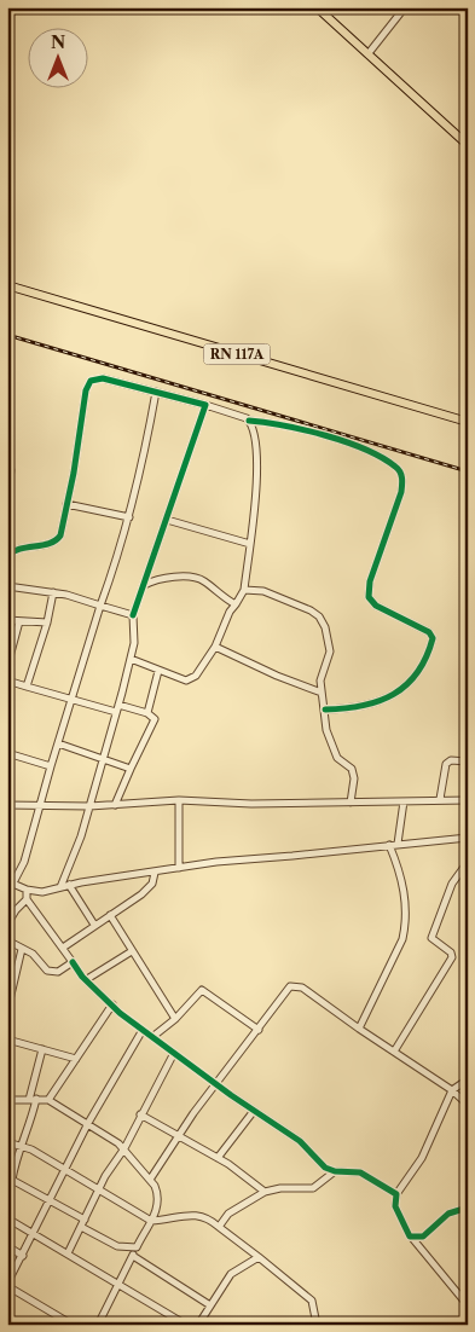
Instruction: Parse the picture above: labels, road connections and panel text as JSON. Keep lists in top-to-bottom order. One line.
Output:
{"streets":{"main road":["RN 117A"]},"north":"top"}
